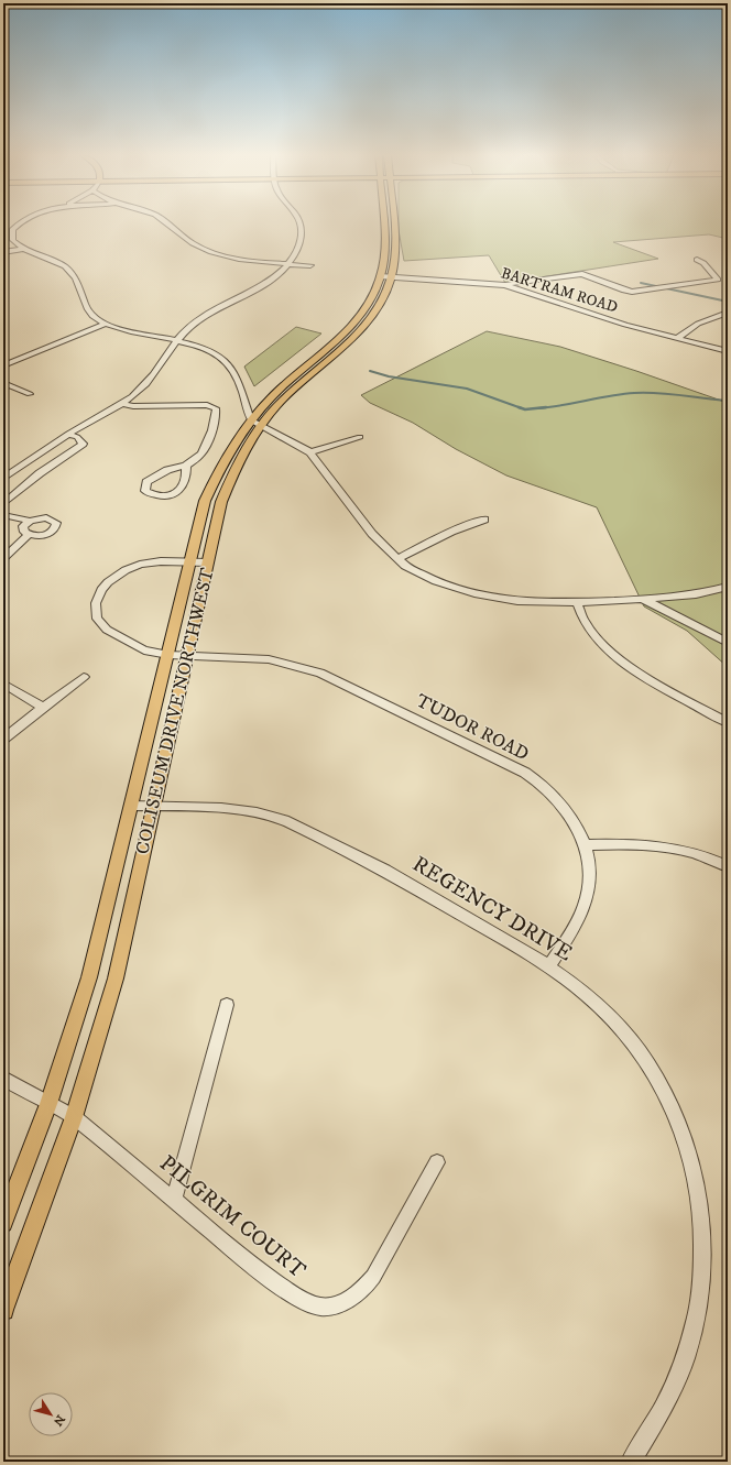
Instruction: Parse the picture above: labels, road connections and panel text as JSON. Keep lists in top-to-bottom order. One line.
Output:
{"streets":{"main road":["COLISEUM DRIVE NORTHWEST"],"street":["BARTRAM ROAD","TUDOR ROAD","REGENCY DRIVE","PILGRIM COURT"]},"crossings":[["BARTRAM ROAD","COLISEUM DRIVE NORTHWEST"],["COLISEUM DRIVE NORTHWEST","TUDOR ROAD"],["COLISEUM DRIVE NORTHWEST","REGENCY DRIVE"],["COLISEUM DRIVE NORTHWEST","PILGRIM COURT"],["TUDOR ROAD","REGENCY DRIVE"]],"north":"bottom right"}
